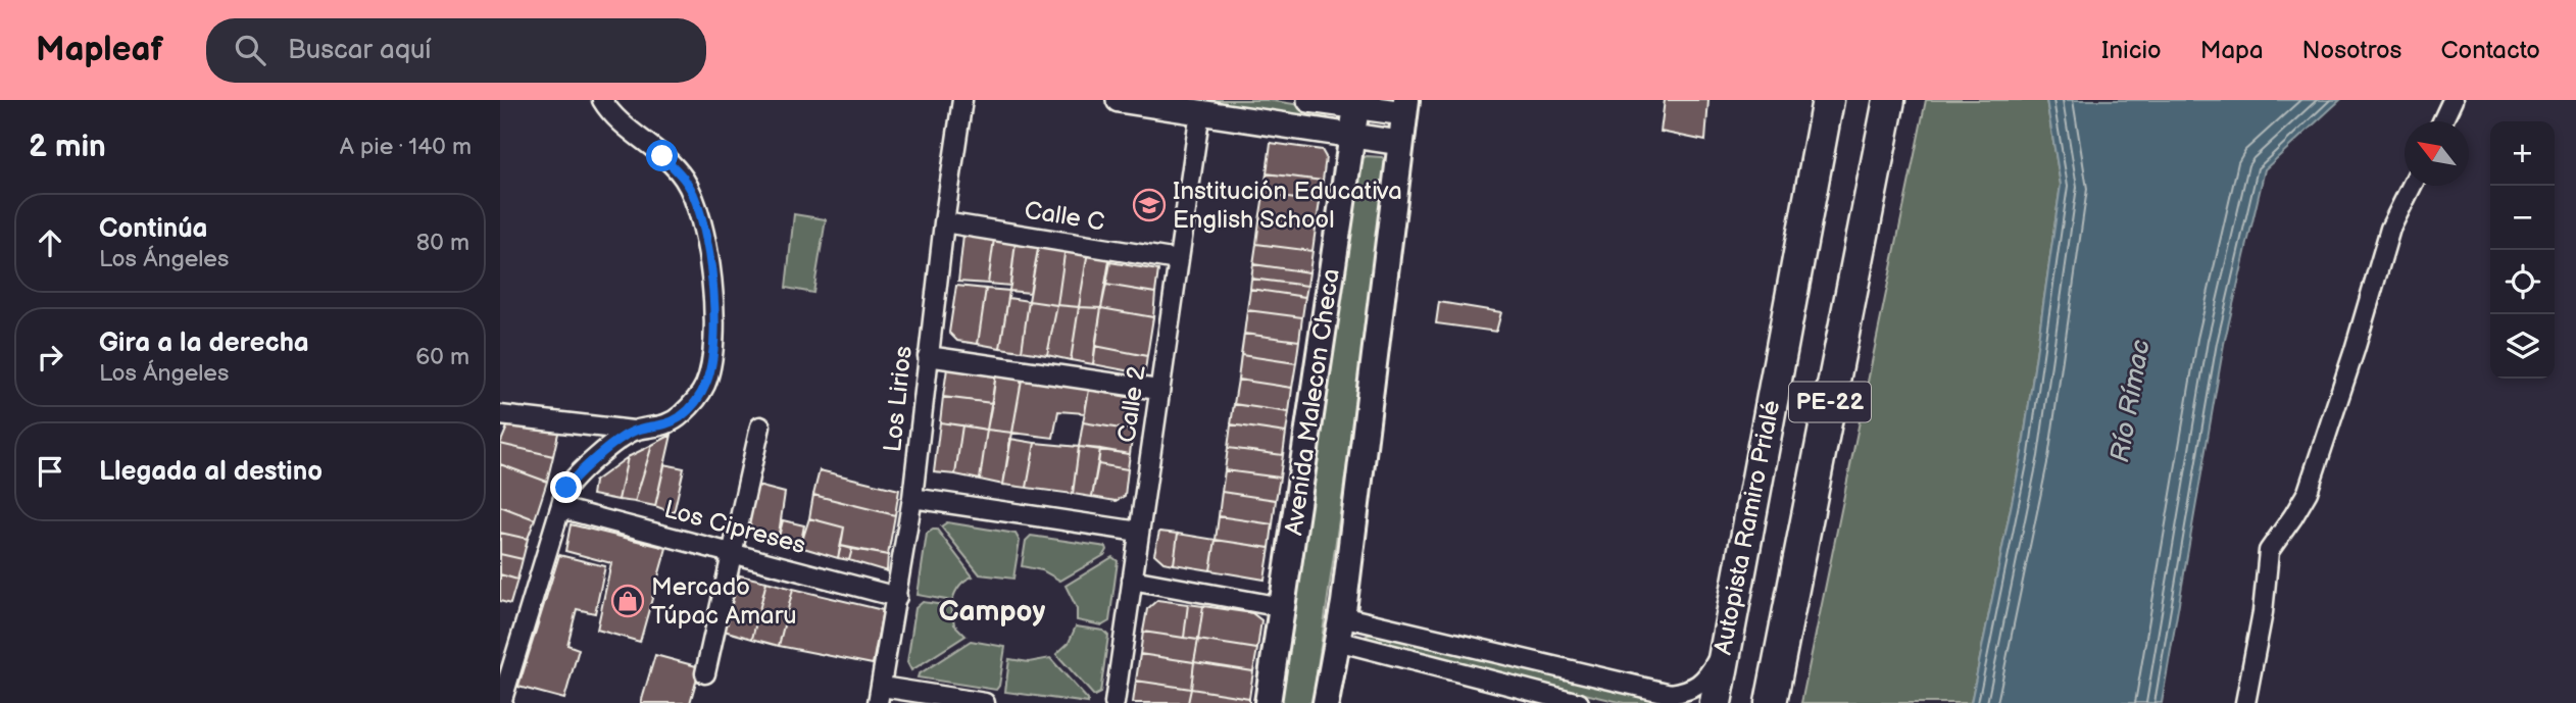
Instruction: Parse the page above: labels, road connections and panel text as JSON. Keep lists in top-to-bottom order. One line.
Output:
{"streets":{"highway":["PE-22","Autopista Ramiro Prialé"],"main road":["Avenida Malecon Checa"],"street":["Calle C","Los Lirios","Calle 2","Los Cipreses"]},"crossings":[["Calle C","Los Lirios"],["Calle C","Calle 2"],["Los Lirios","Los Cipreses"]],"districts":["Campoy"],"water":["Río Rímac"],"places":{"school or university":["Institución Educativa English School"],"shop":["Mercado Túpac Amaru"]},"north":"top left","page":{"header":"Mapleaf","search":"Buscar aquí","nav":["Inicio","Mapa","Nosotros","Contacto"],"heading":["2 min","A pie · 140 m"],"map_buttons":["+","−"],"list":[["Continúa","Los Ángeles","80 m"],["Gira a la derecha","Los Ángeles","60 m"],"Llegada al destino"]}}
